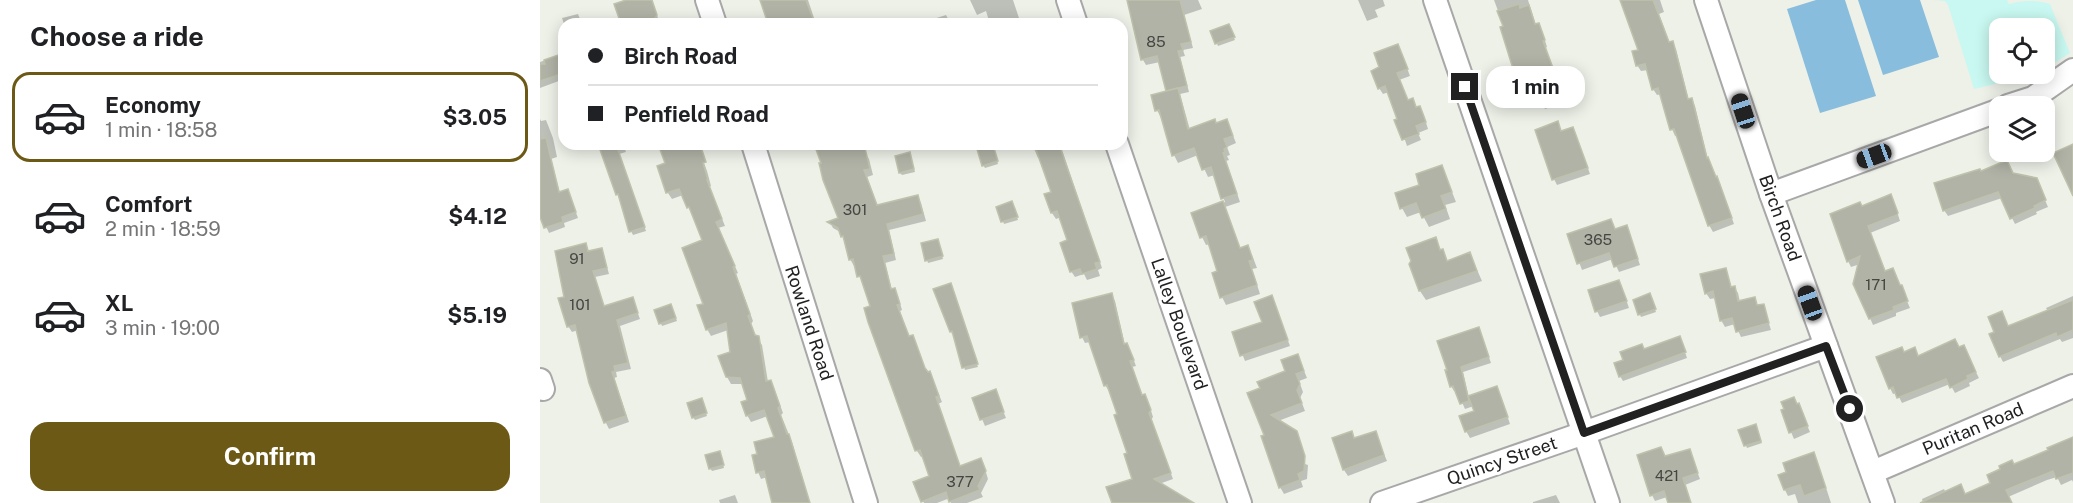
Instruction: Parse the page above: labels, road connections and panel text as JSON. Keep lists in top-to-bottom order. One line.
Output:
{"streets":{"street":["Birch Road","Rowland Road","Lalley Boulevard","Puritan Road","Quincy Street"]},"crossings":[["Birch Road","Puritan Road"],["Birch Road","Quincy Street"]],"house_numbers":["85","301","365","91","171","101","421","377"],"page":{"heading":"Choose a ride","banner":["Birch Road","Penfield Road"],"bubble":"1 min","list":[{"name":"Economy","note":"1 min · 18:58","value":"$3.05"},{"name":"Comfort","note":"2 min · 18:59","value":"$4.12"},{"name":"XL","note":"3 min · 19:00","value":"$5.19"}],"buttons":"Confirm"}}
